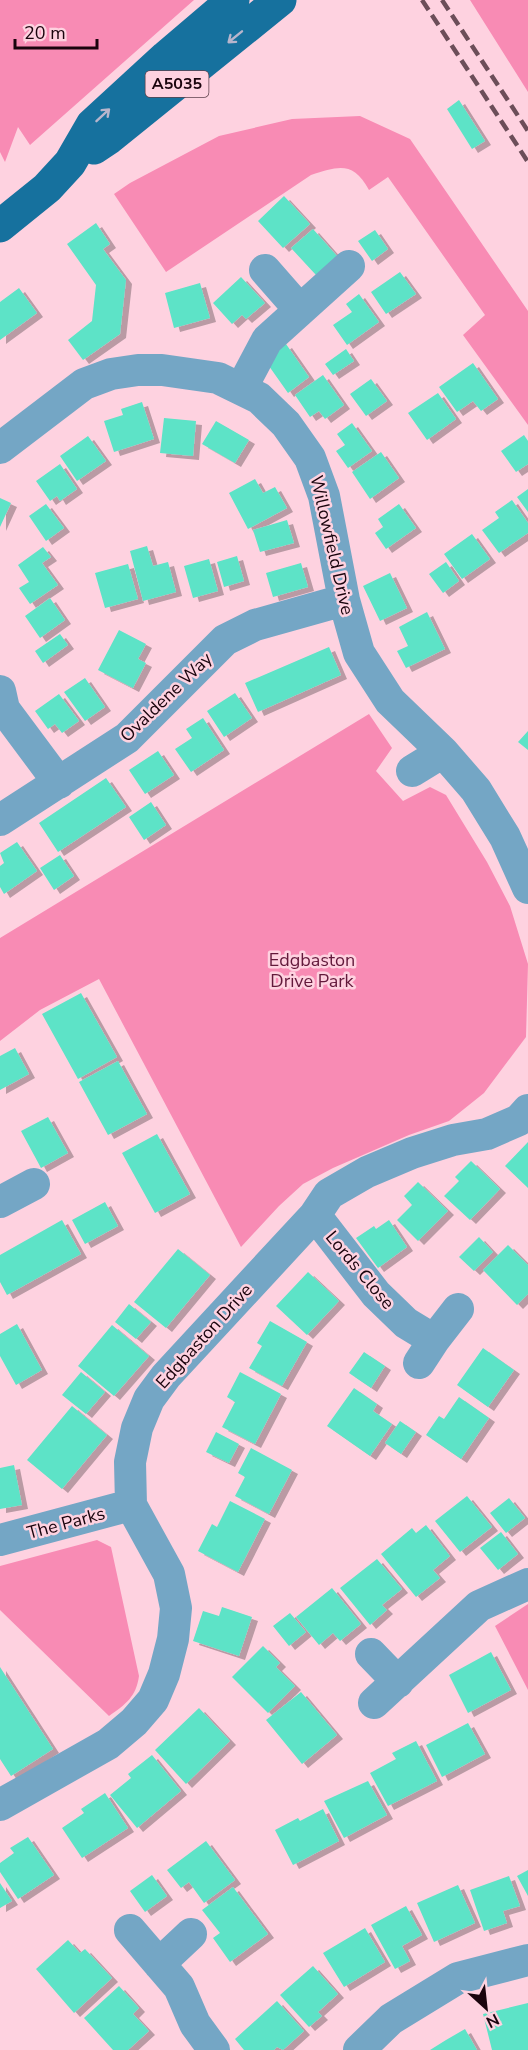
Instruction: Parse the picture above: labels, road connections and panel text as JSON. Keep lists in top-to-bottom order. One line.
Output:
{"streets":{"main road":["A5035"],"street":["Willowfield Drive","Ovaldene Way","Lords Close","Edgbaston Drive","The Parks"]},"crossings":[["Willowfield Drive","Ovaldene Way"],["Lords Close","Edgbaston Drive"],["Edgbaston Drive","The Parks"]],"parks":["Edgbaston Drive Park"],"scale_bar":"20 m","north":"bottom right"}
